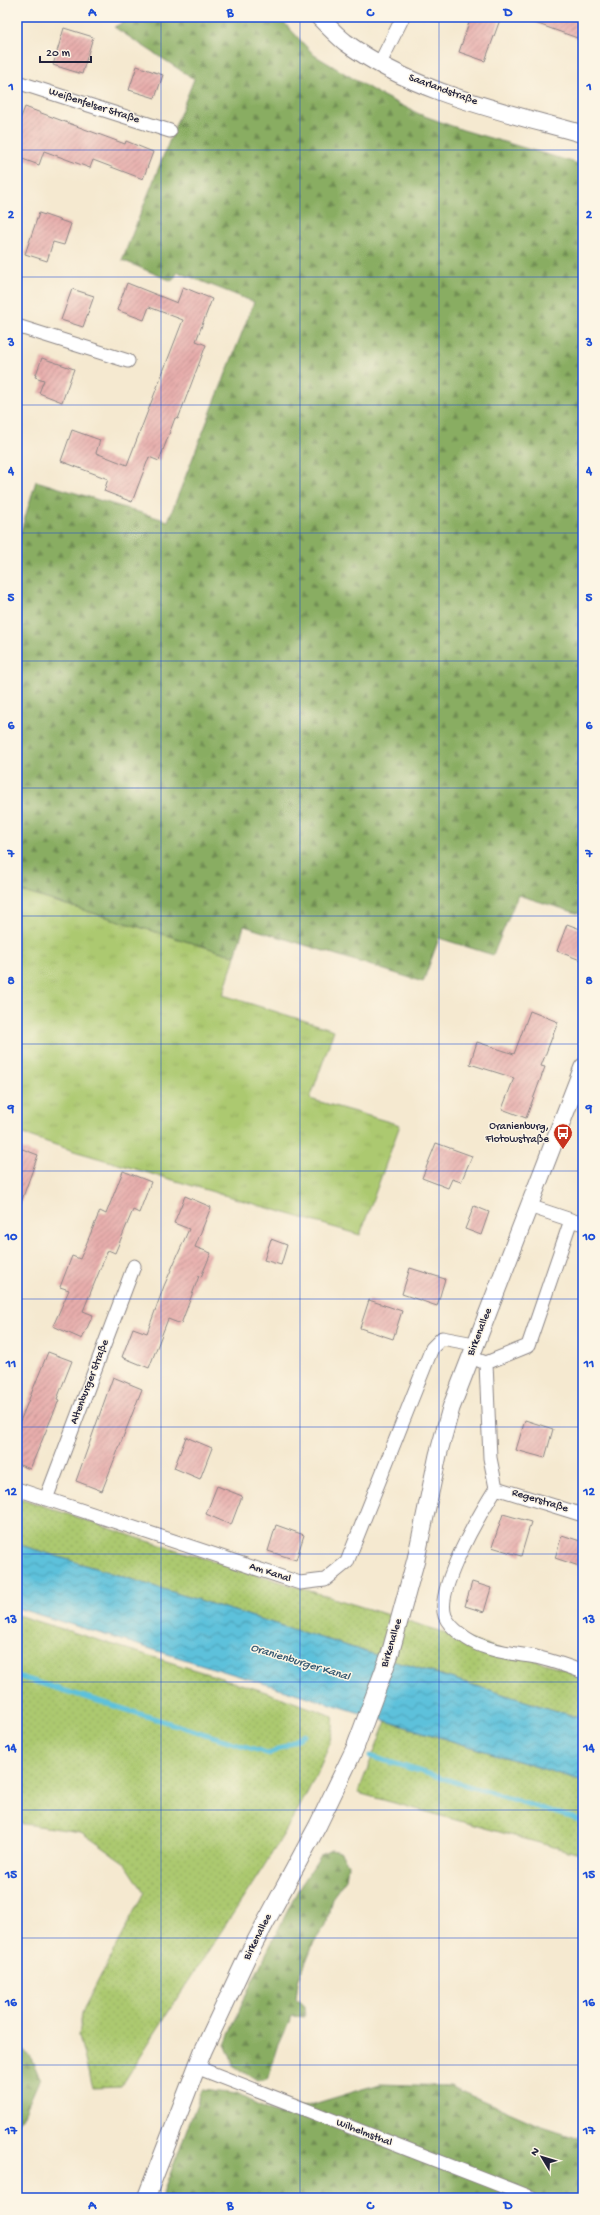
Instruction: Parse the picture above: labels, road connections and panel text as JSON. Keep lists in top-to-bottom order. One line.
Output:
{"streets":{"street":["Saarlandstraße","Weißenfelser Straße","Birkenallee","Altenburger Straße","Regerstraße","Am Kanal","Wilhelmsthal"]},"crossings":[["Birkenallee","Am Kanal"],["Birkenallee","Wilhelmsthal"],["Altenburger Straße","Am Kanal"]],"water":["Oranienburger Kanal"],"places":{"bus stop":["Oranienburg, Flotowstraße"]},"scale_bar":"20 m","north":"top left","grid":{"columns":["A","B","C","D"],"rows":["1","2","3","4","5","6","7","8","9","10","11","12","13","14","15","16","17"]}}
